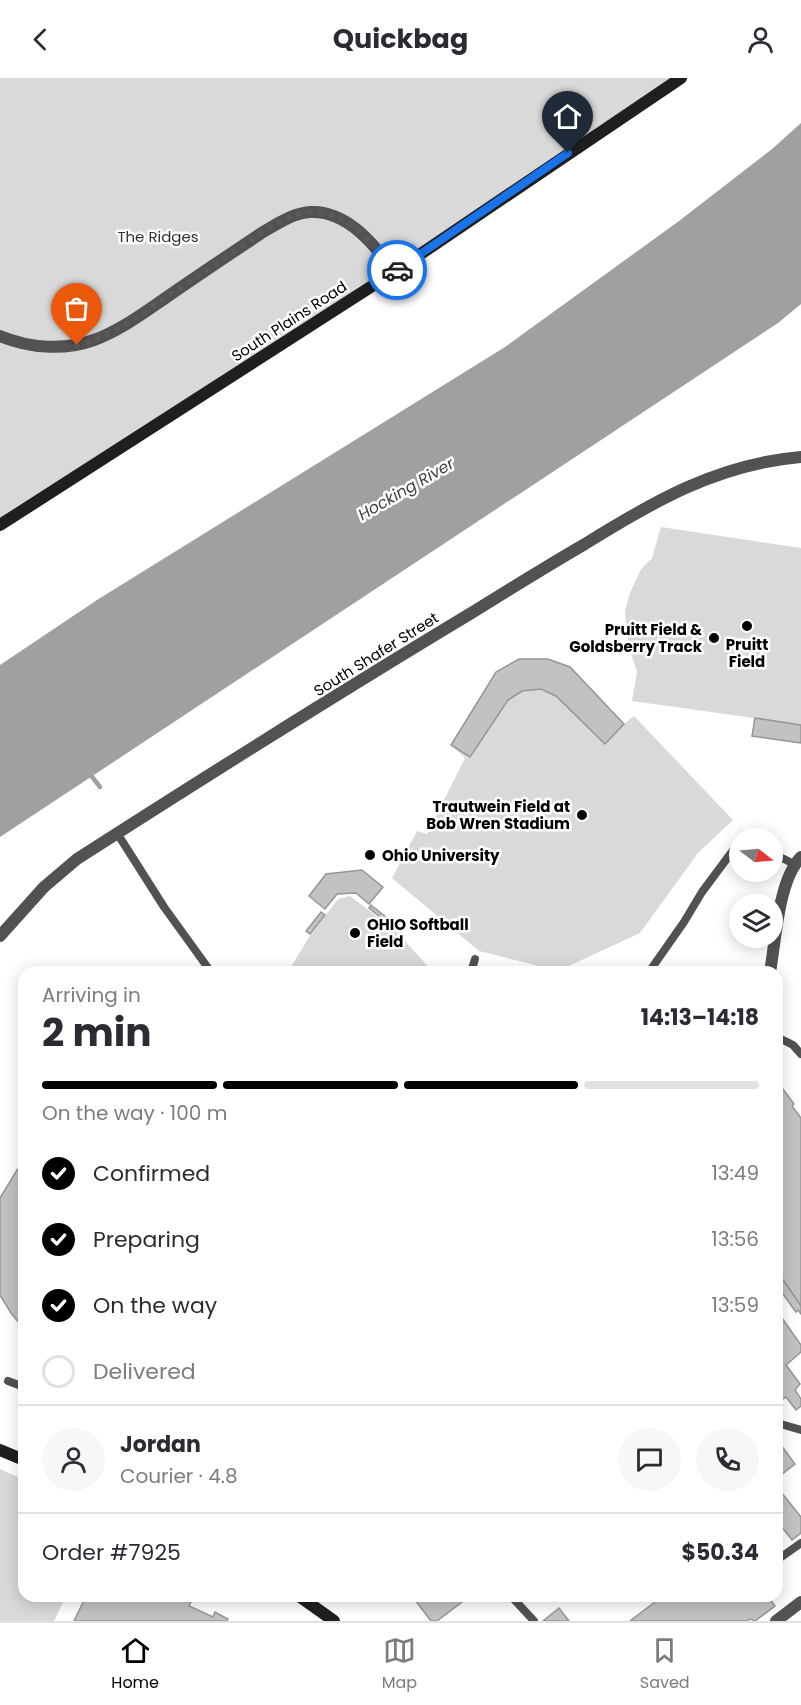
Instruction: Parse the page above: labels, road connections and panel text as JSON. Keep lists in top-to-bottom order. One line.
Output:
{"streets":{"main road":["South Plains Road"],"street":["South Shafer Street"]},"water":["Hocking River"],"parks":["The Ridges"],"places":["Pruitt Field","Pruitt Field & Goldsberry Track","Trautwein Field at Bob Wren Stadium","Ohio University","OHIO Softball Field"],"north":"right","page":{"header":"Quickbag","heading":["2 min","Arriving in","14:13–14:18"],"panel":["Jordan","Courier · 4.8","Order #7925","$50.34"],"bar":"On the way · 100 m","list":[["Confirmed","13:49"],["Preparing","13:56"],["On the way","13:59"],"Delivered"],"tabs":["Home","Map","Saved"]}}
